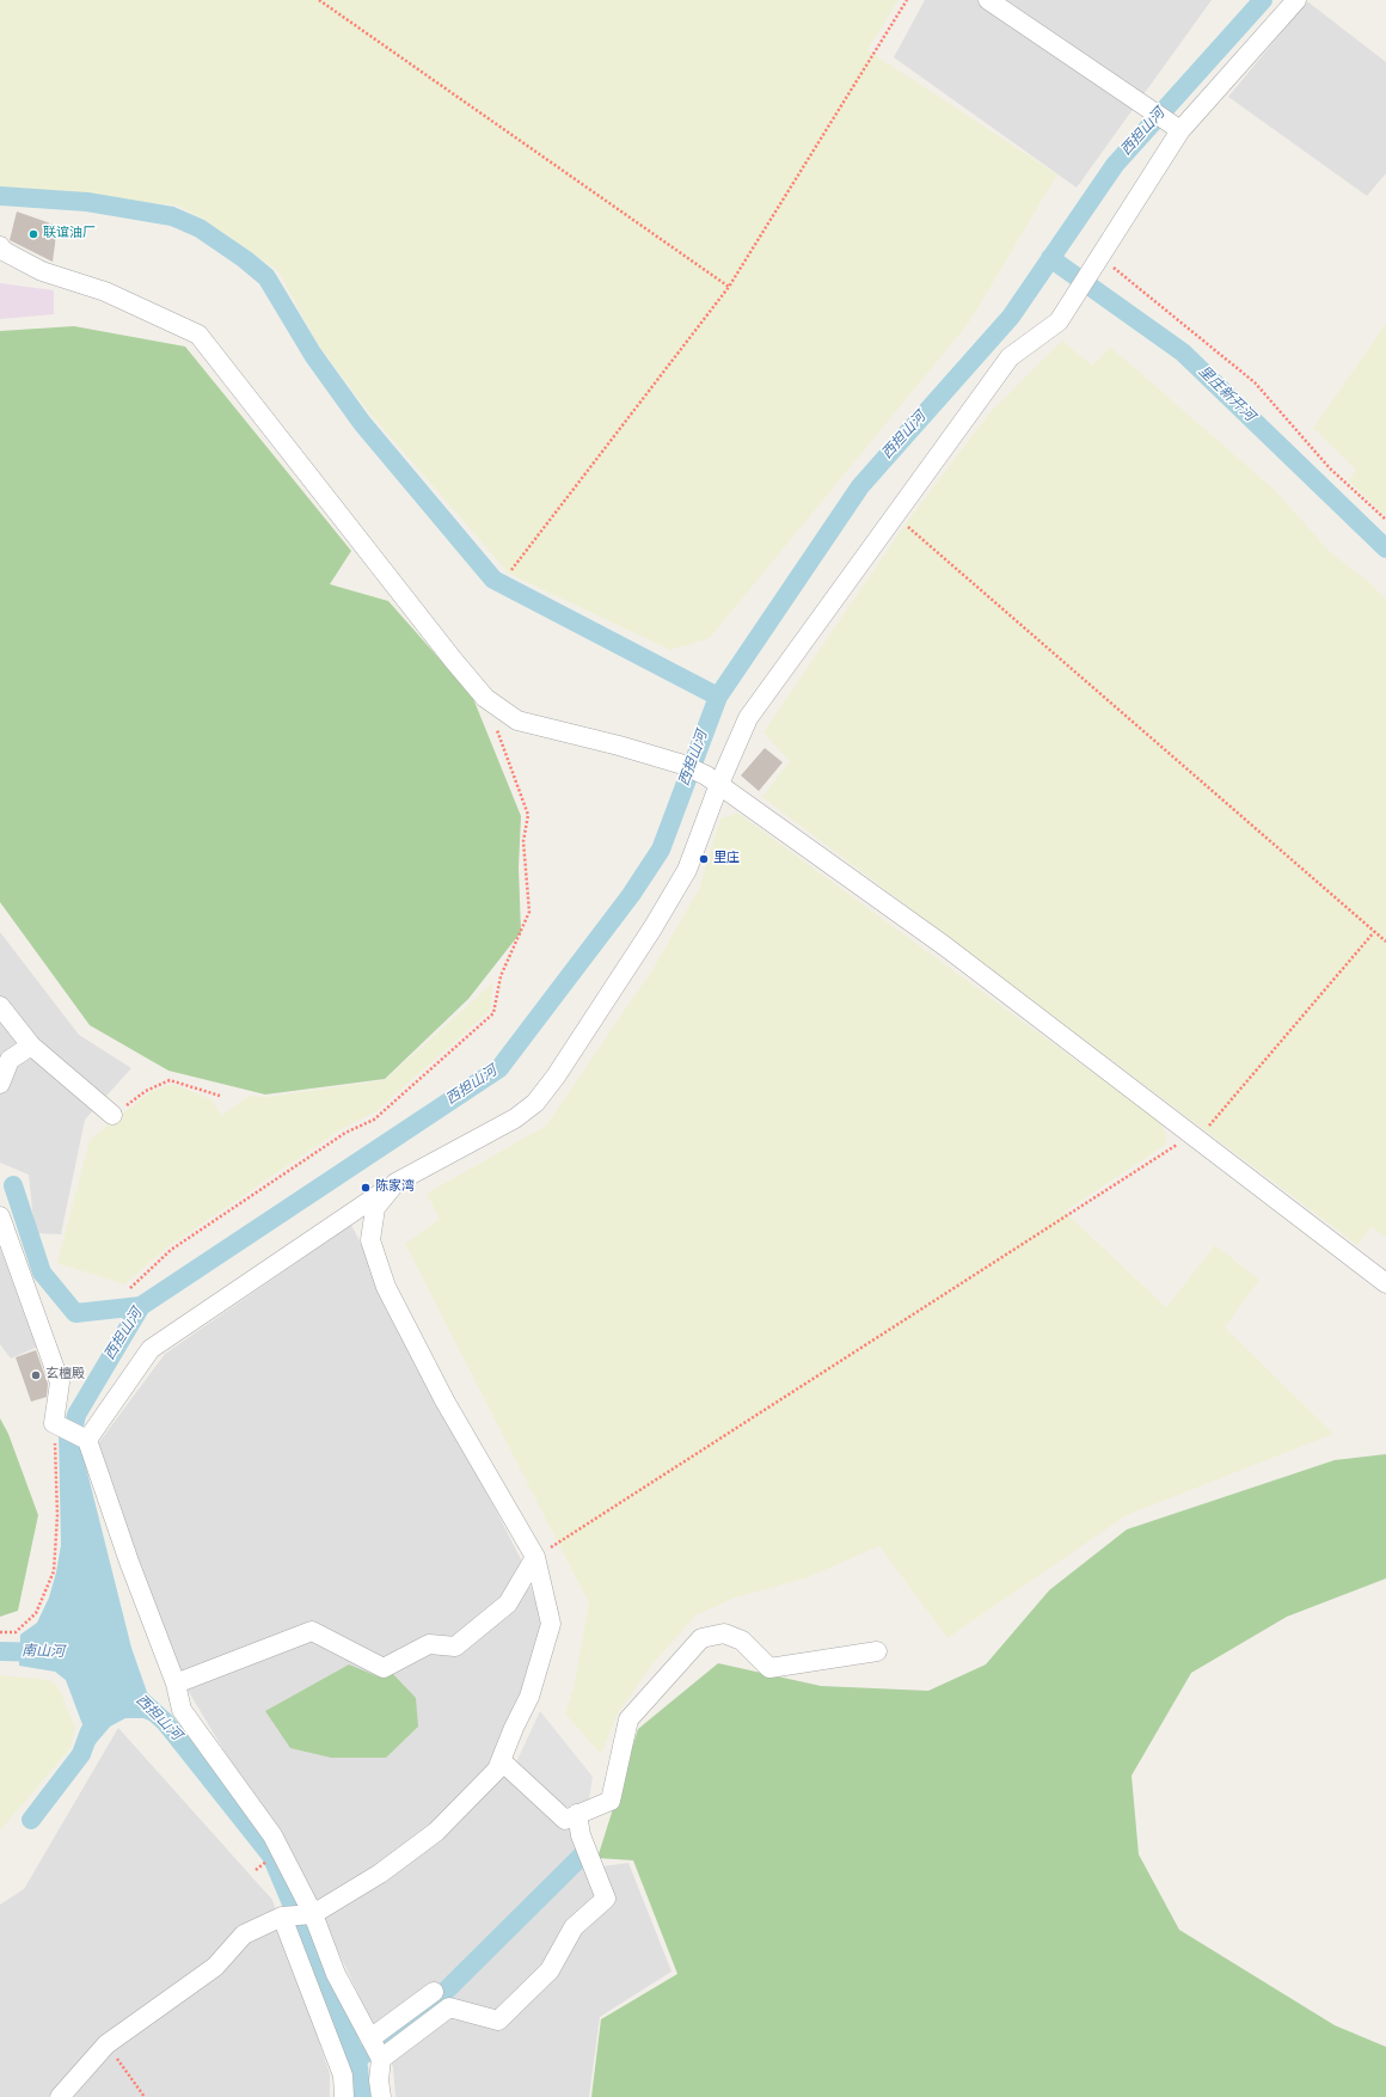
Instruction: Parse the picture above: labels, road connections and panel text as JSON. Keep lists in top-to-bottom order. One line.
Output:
{"water":["西担山河","里庄新开河","南山河"],"places":["联谊油厂","里庄","陈家湾","玄檀殿"]}
